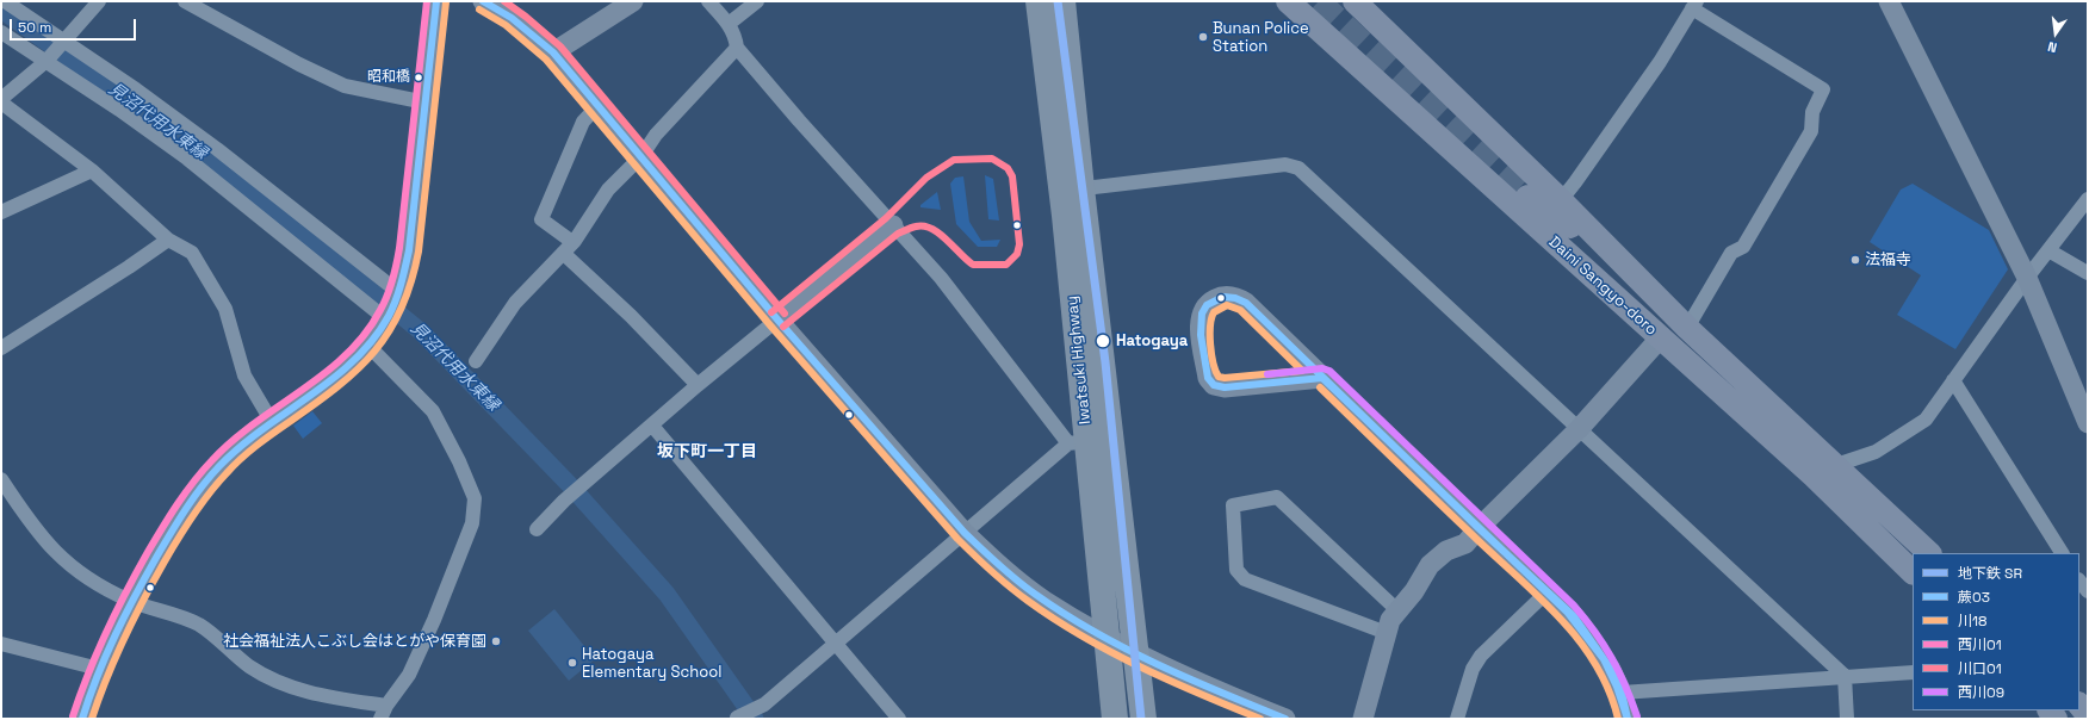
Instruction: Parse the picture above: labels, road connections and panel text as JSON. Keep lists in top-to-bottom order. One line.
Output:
{"streets":{"highway":["Iwatsuki Highway"],"main road":["Daini Sangyo-doro"]},"districts":["坂下町一丁目"],"water":["見沼代用水東縁"],"places":["Bunan Police Station","昭和橋","法福寺","Hatogaya","社会福祉法人こぶし会はとがや保育園","Hatogaya Elementary School"],"lines":["metro line SR","transit line 蕨03","transit line 西川01","transit line 川口01","transit line 川18","transit line 西川09"],"legend":["地下鉄 SR","蕨03","川18","西川01","川口01","西川09"],"scale_bar":"50 m","north":"bottom"}
